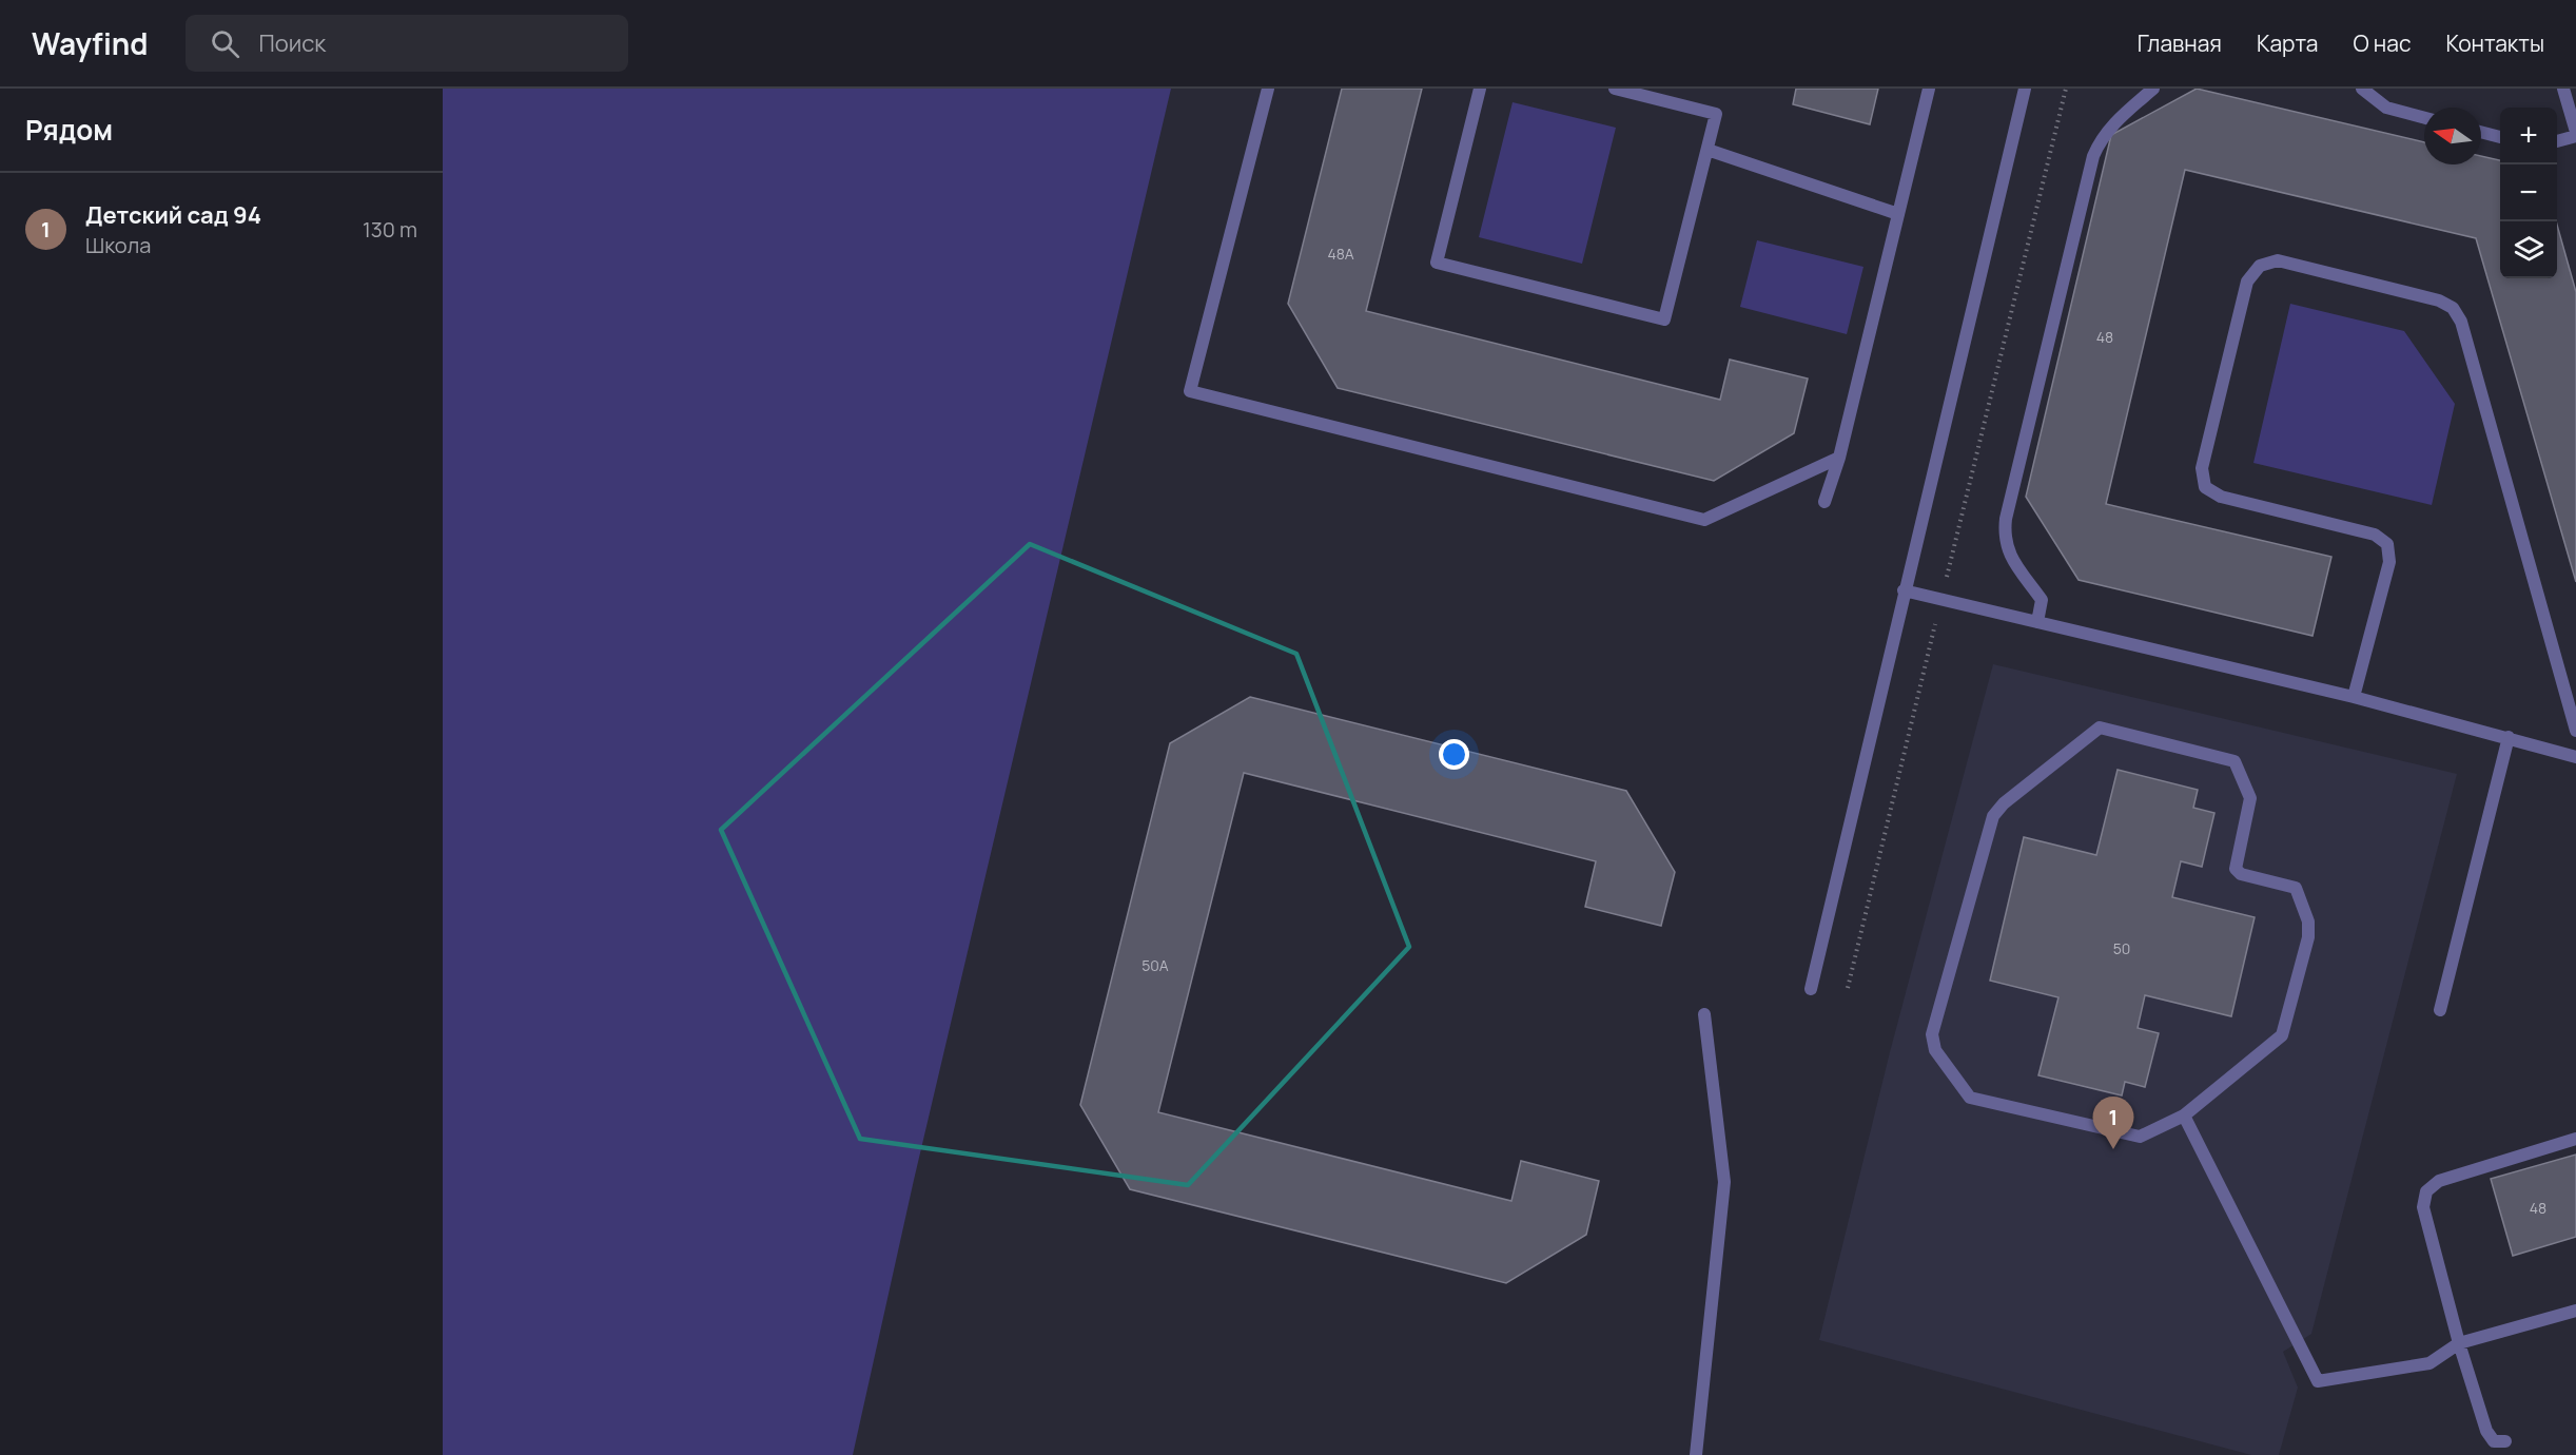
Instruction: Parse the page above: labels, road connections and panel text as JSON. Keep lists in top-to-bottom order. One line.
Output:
{"house_numbers":["48А","48","50","50А","48"],"north":"left","page":{"header":"Wayfind","search":"Поиск","nav":["Главная","Карта","О нас","Контакты"],"heading":"Рядом","map_buttons":["+","−"],"list":[{"mark":"1","name":"Детский сад 94","note":"Школа","value":"130 m"}],"pins":"1"}}
